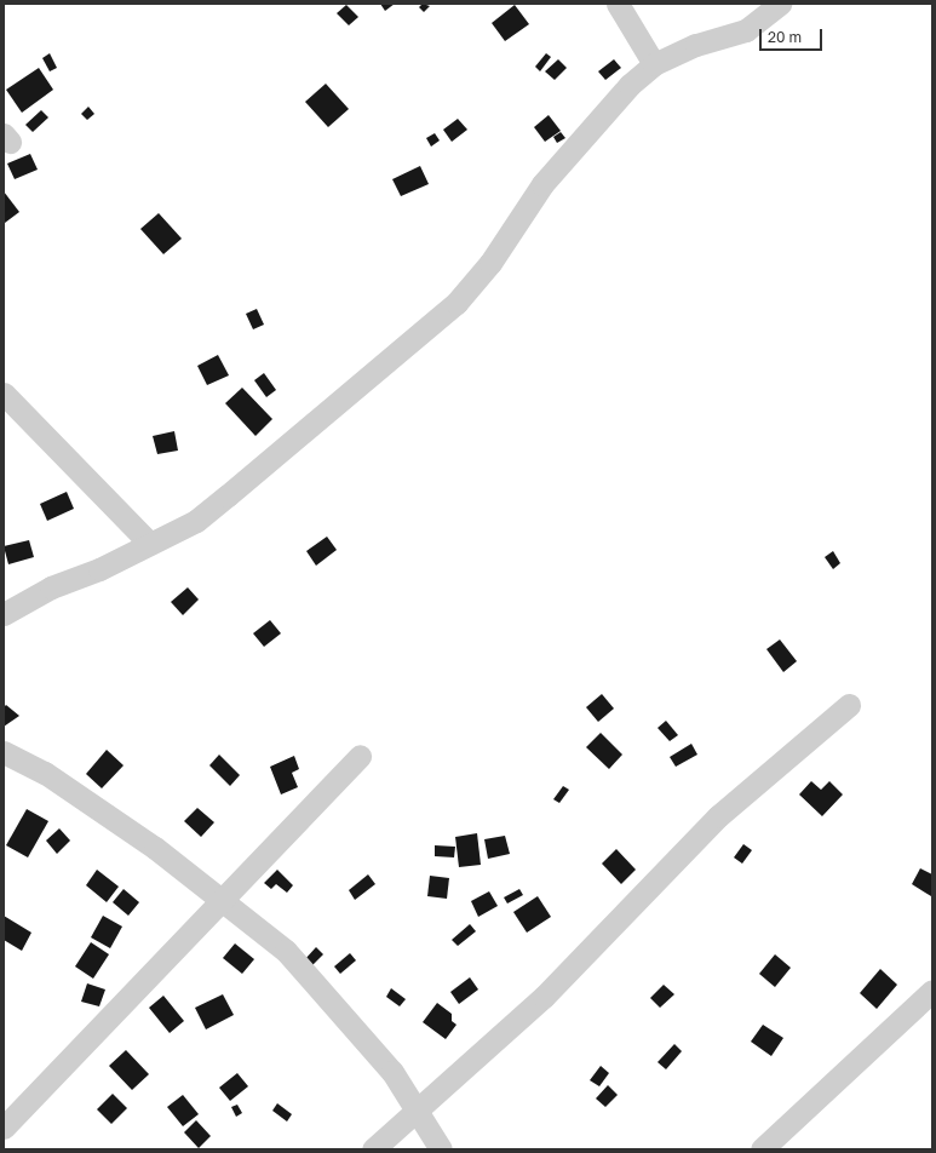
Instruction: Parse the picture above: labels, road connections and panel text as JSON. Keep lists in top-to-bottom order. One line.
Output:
{"scale_bar":"20 m"}
